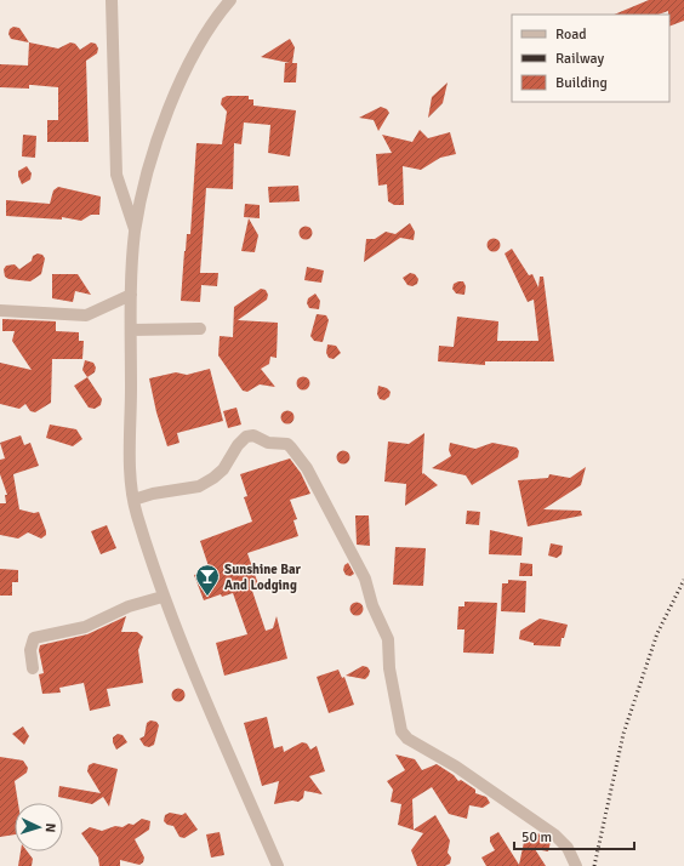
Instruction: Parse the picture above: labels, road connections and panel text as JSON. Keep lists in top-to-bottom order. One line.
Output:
{"places":{"bar":["Sunshine Bar And Lodging"]},"legend":["Road","Railway","Building"],"scale_bar":"50 m","north":"right"}
